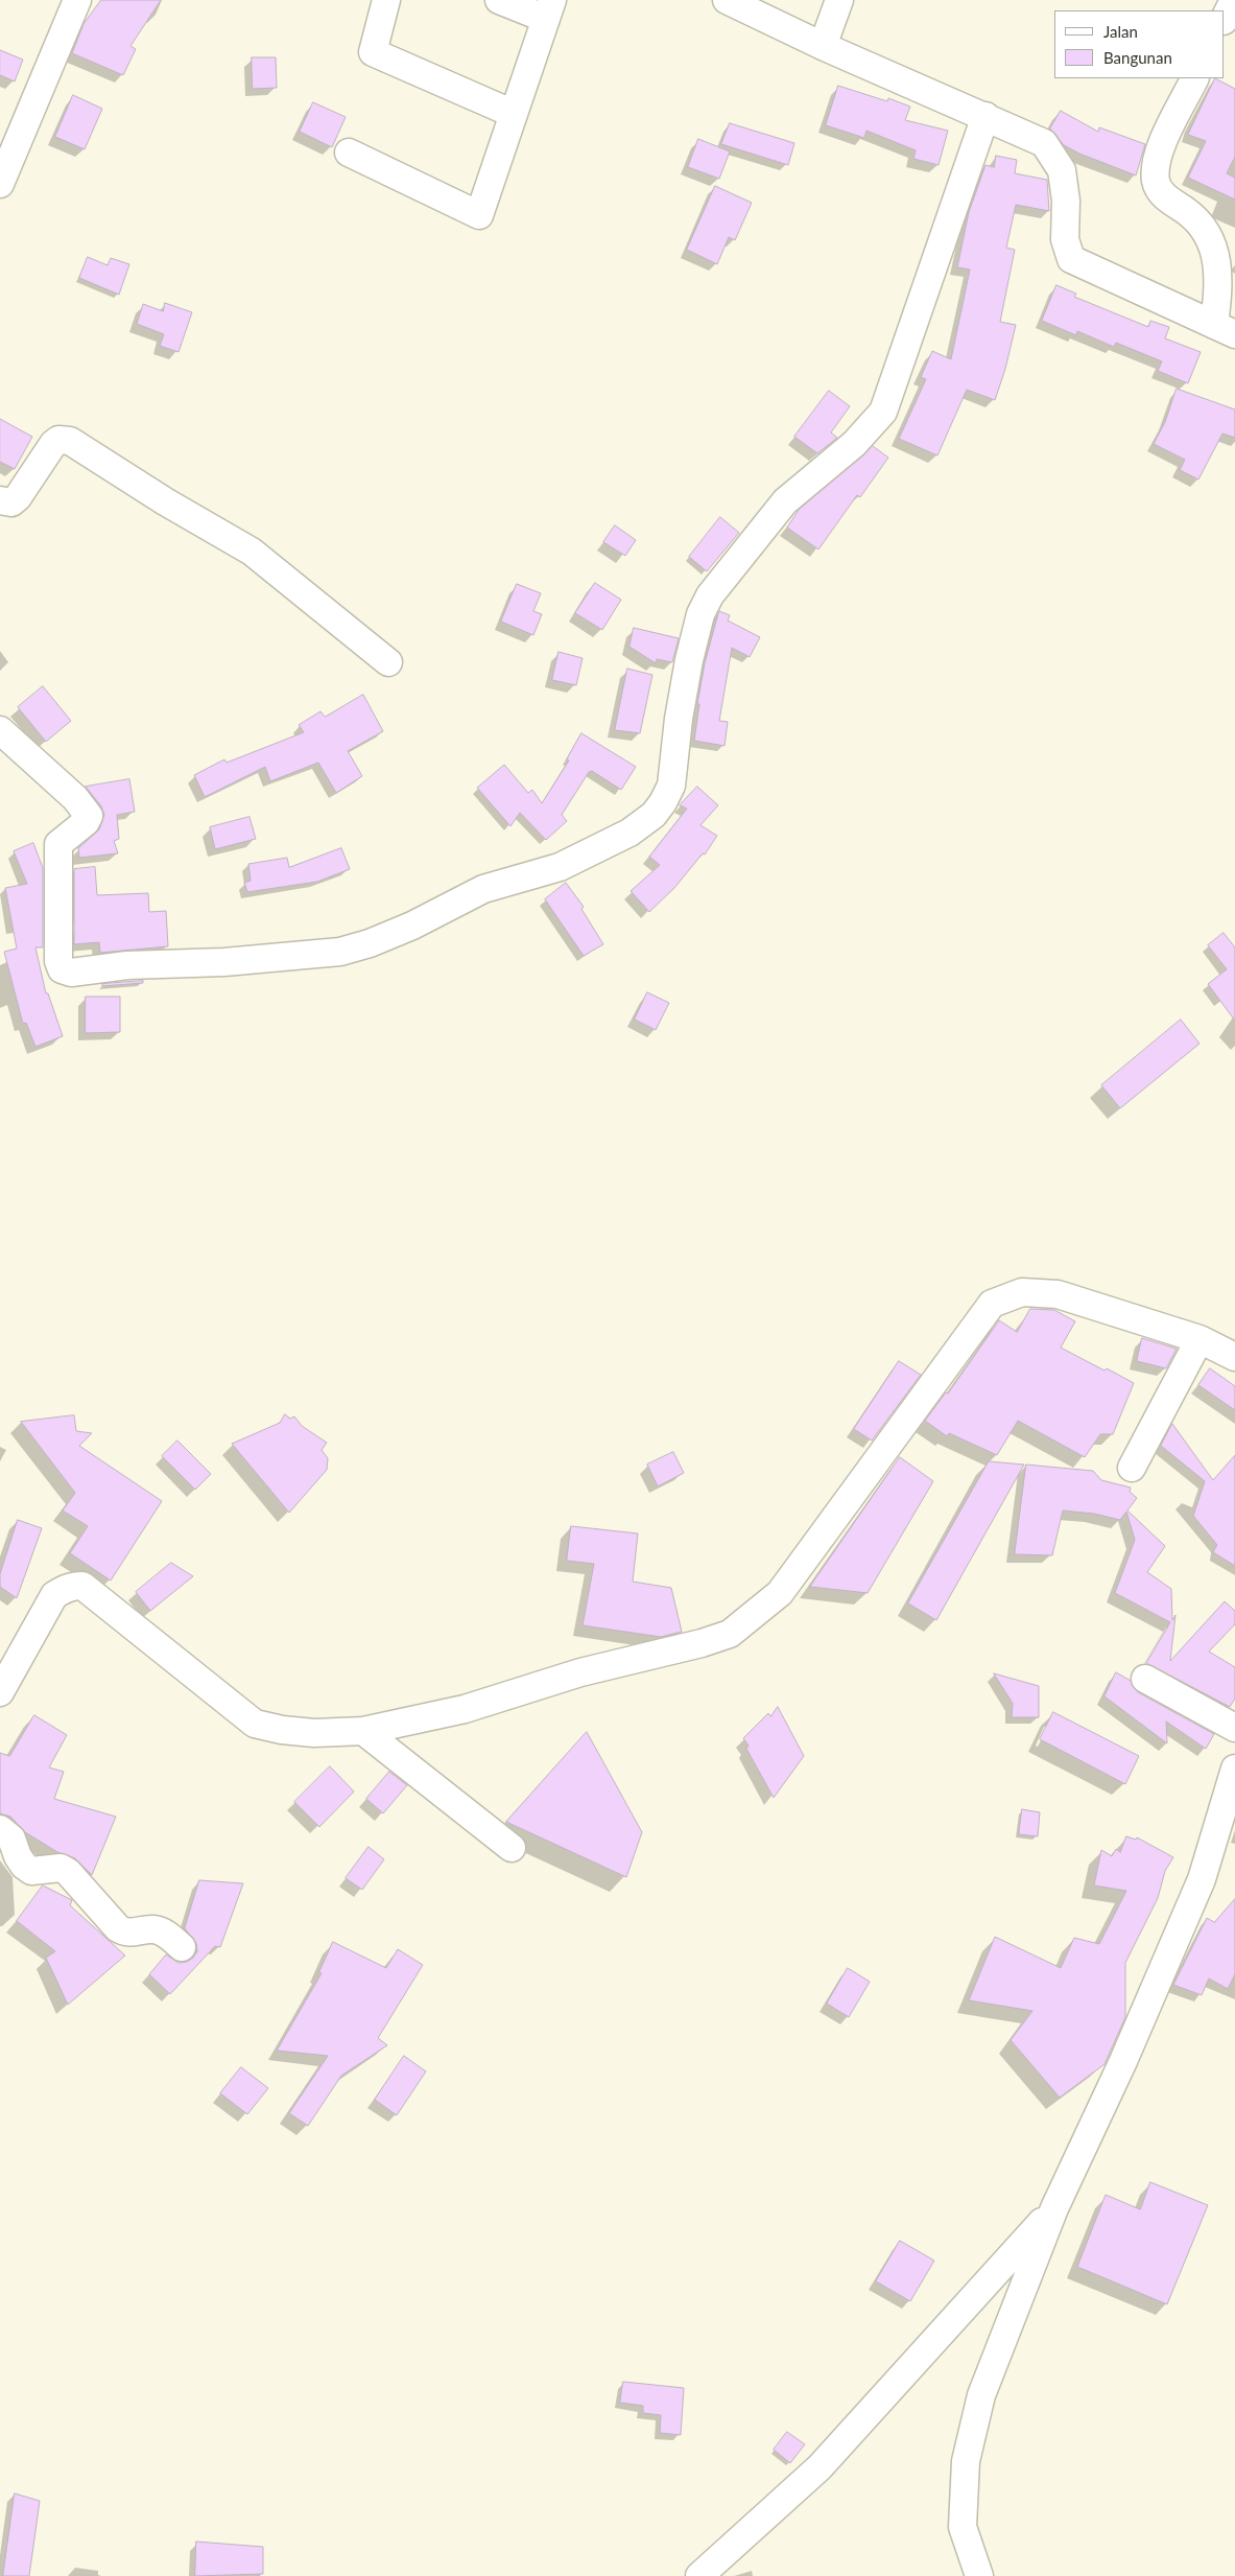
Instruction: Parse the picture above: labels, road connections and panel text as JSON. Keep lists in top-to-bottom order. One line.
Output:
{"legend":["Jalan","Bangunan"]}
